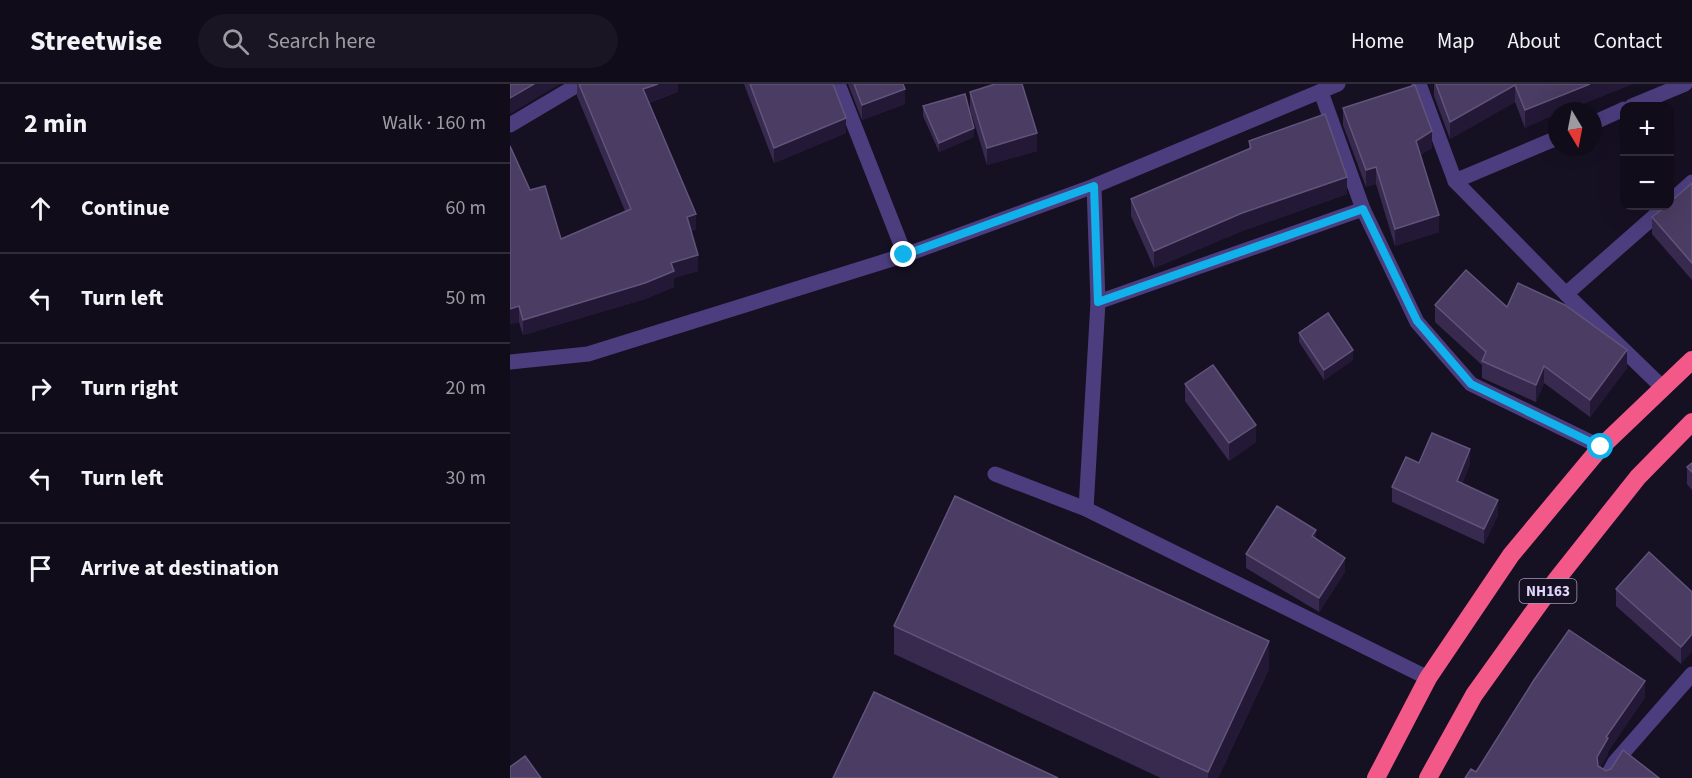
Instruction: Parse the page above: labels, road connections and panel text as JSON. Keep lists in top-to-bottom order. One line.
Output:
{"streets":{"highway":["NH163"]},"north":"bottom","page":{"header":"Streetwise","search":"Search here","nav":["Home","Map","About","Contact"],"heading":["2 min","Walk · 160 m"],"map_buttons":["+","−"],"list":[["Continue","60 m"],["Turn left","50 m"],["Turn right","20 m"],["Turn left","30 m"],"Arrive at destination"]}}
